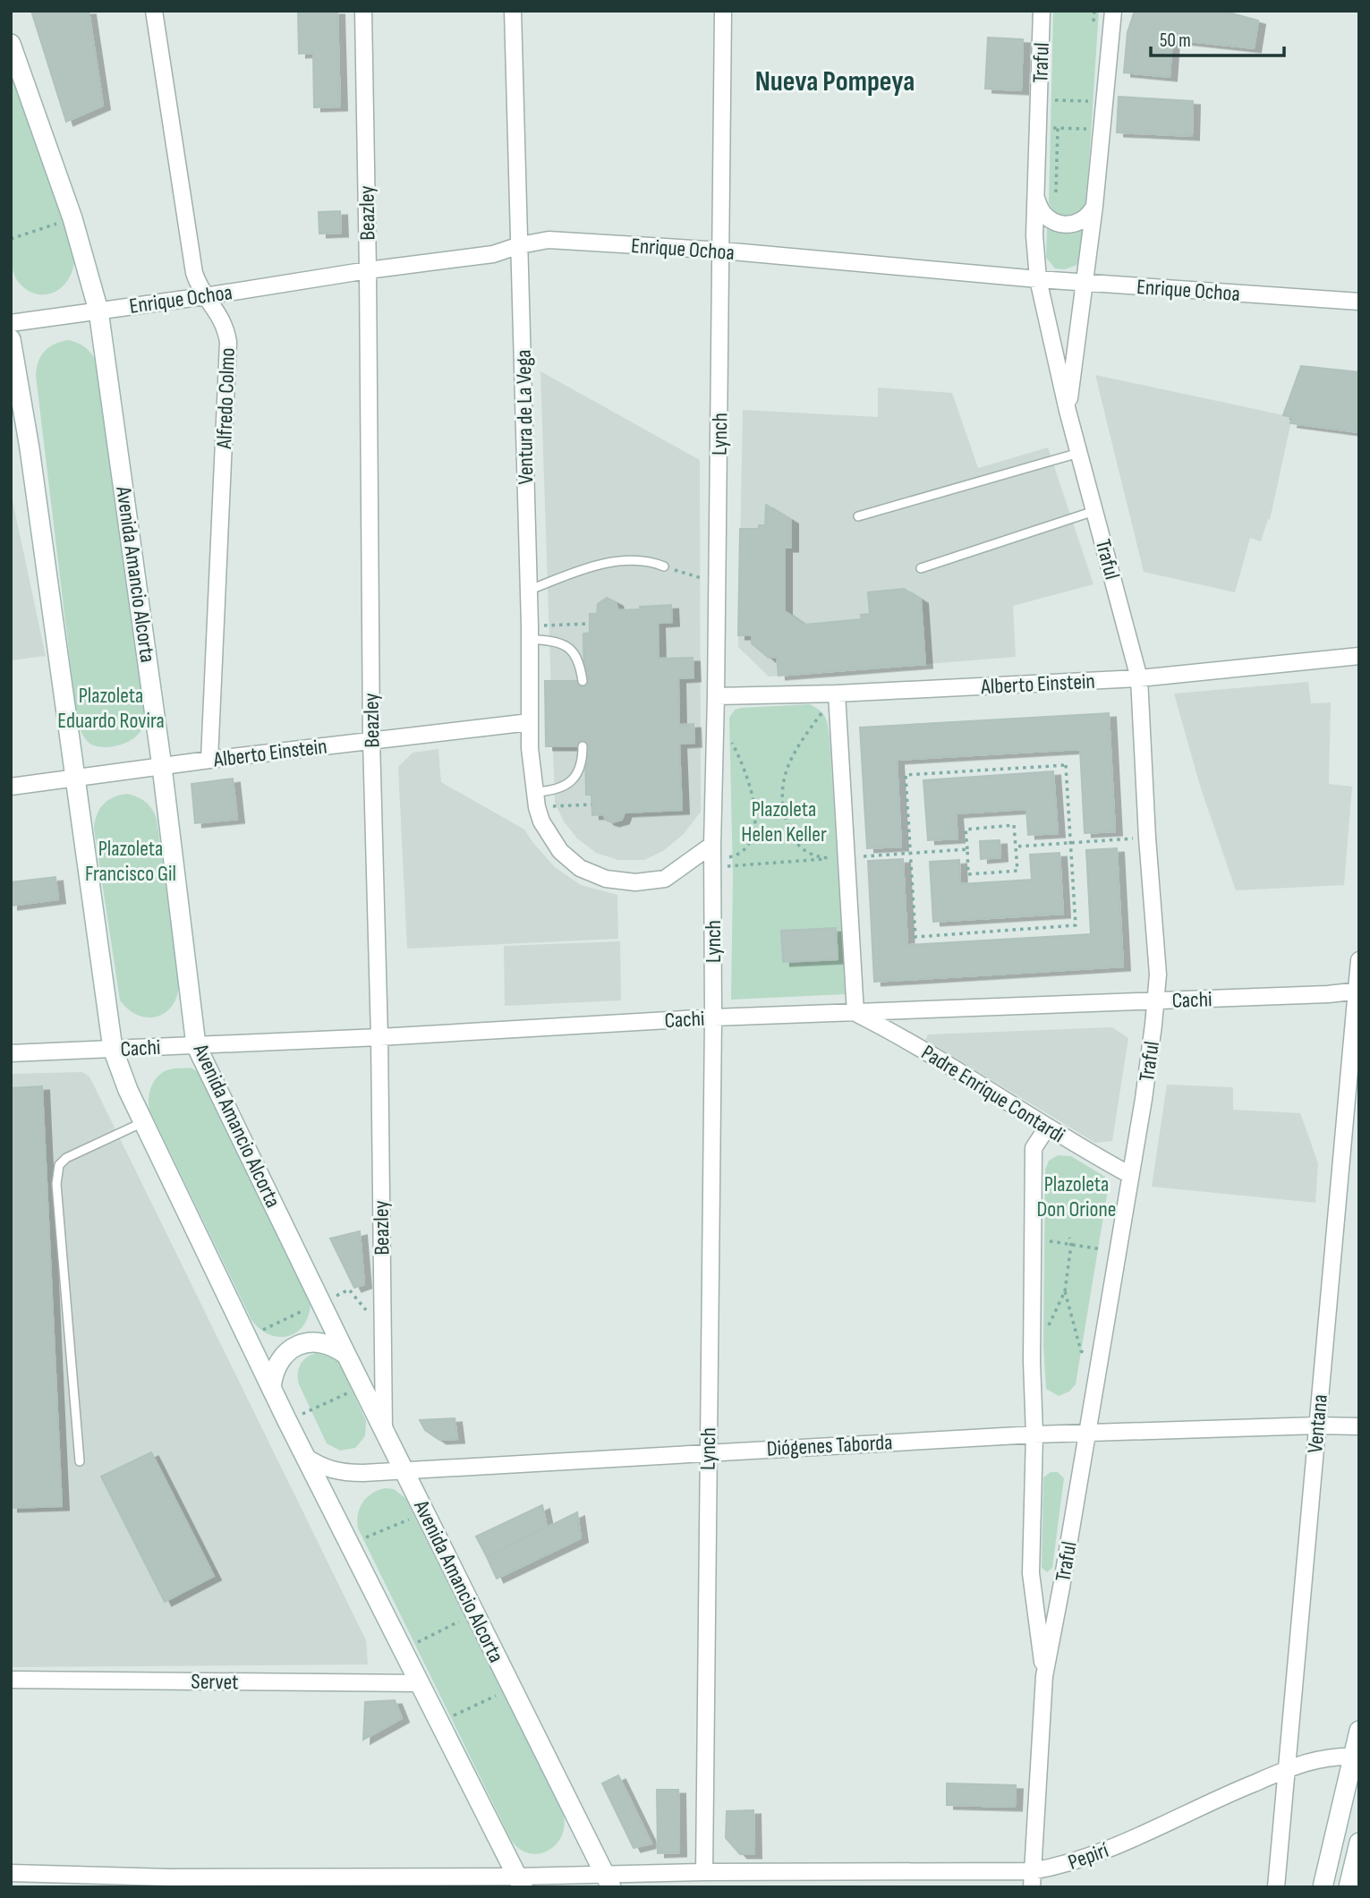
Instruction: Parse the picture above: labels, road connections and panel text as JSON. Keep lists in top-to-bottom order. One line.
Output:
{"streets":{"main road":["Avenida Amancio Alcorta"],"street":["Traful","Beazley","Enrique Ochoa","Alfredo Colmo","Ventura de La Vega","Lynch","Alberto Einstein","Cachi","Padre Enrique Contardi","Ventana","Diógenes Taborda","Servet","Pepirí"]},"crossings":[["Traful","Enrique Ochoa"],["Traful","Alberto Einstein"],["Traful","Cachi"],["Traful","Padre Enrique Contardi"],["Traful","Diógenes Taborda"],["Traful","Pepirí"],["Beazley","Enrique Ochoa"],["Beazley","Avenida Amancio Alcorta"],["Beazley","Alberto Einstein"],["Beazley","Cachi"],["Enrique Ochoa","Alfredo Colmo"],["Enrique Ochoa","Ventura de La Vega"],["Enrique Ochoa","Lynch"],["Enrique Ochoa","Avenida Amancio Alcorta"],["Alfredo Colmo","Alberto Einstein"],["Ventura de La Vega","Alberto Einstein"],["Lynch","Alberto Einstein"],["Lynch","Cachi"],["Lynch","Diógenes Taborda"],["Lynch","Pepirí"],["Avenida Amancio Alcorta","Alberto Einstein"],["Avenida Amancio Alcorta","Cachi"],["Avenida Amancio Alcorta","Diógenes Taborda"],["Avenida Amancio Alcorta","Pepirí"],["Cachi","Padre Enrique Contardi"],["Cachi","Ventana"],["Ventana","Diógenes Taborda"],["Ventana","Pepirí"]],"districts":["Nueva Pompeya"],"parks":["Plazoleta Eduardo Rovira","Plazoleta Helen Keller","Plazoleta Francisco Gil","Plazoleta Don Orione"],"scale_bar":"50 m"}
